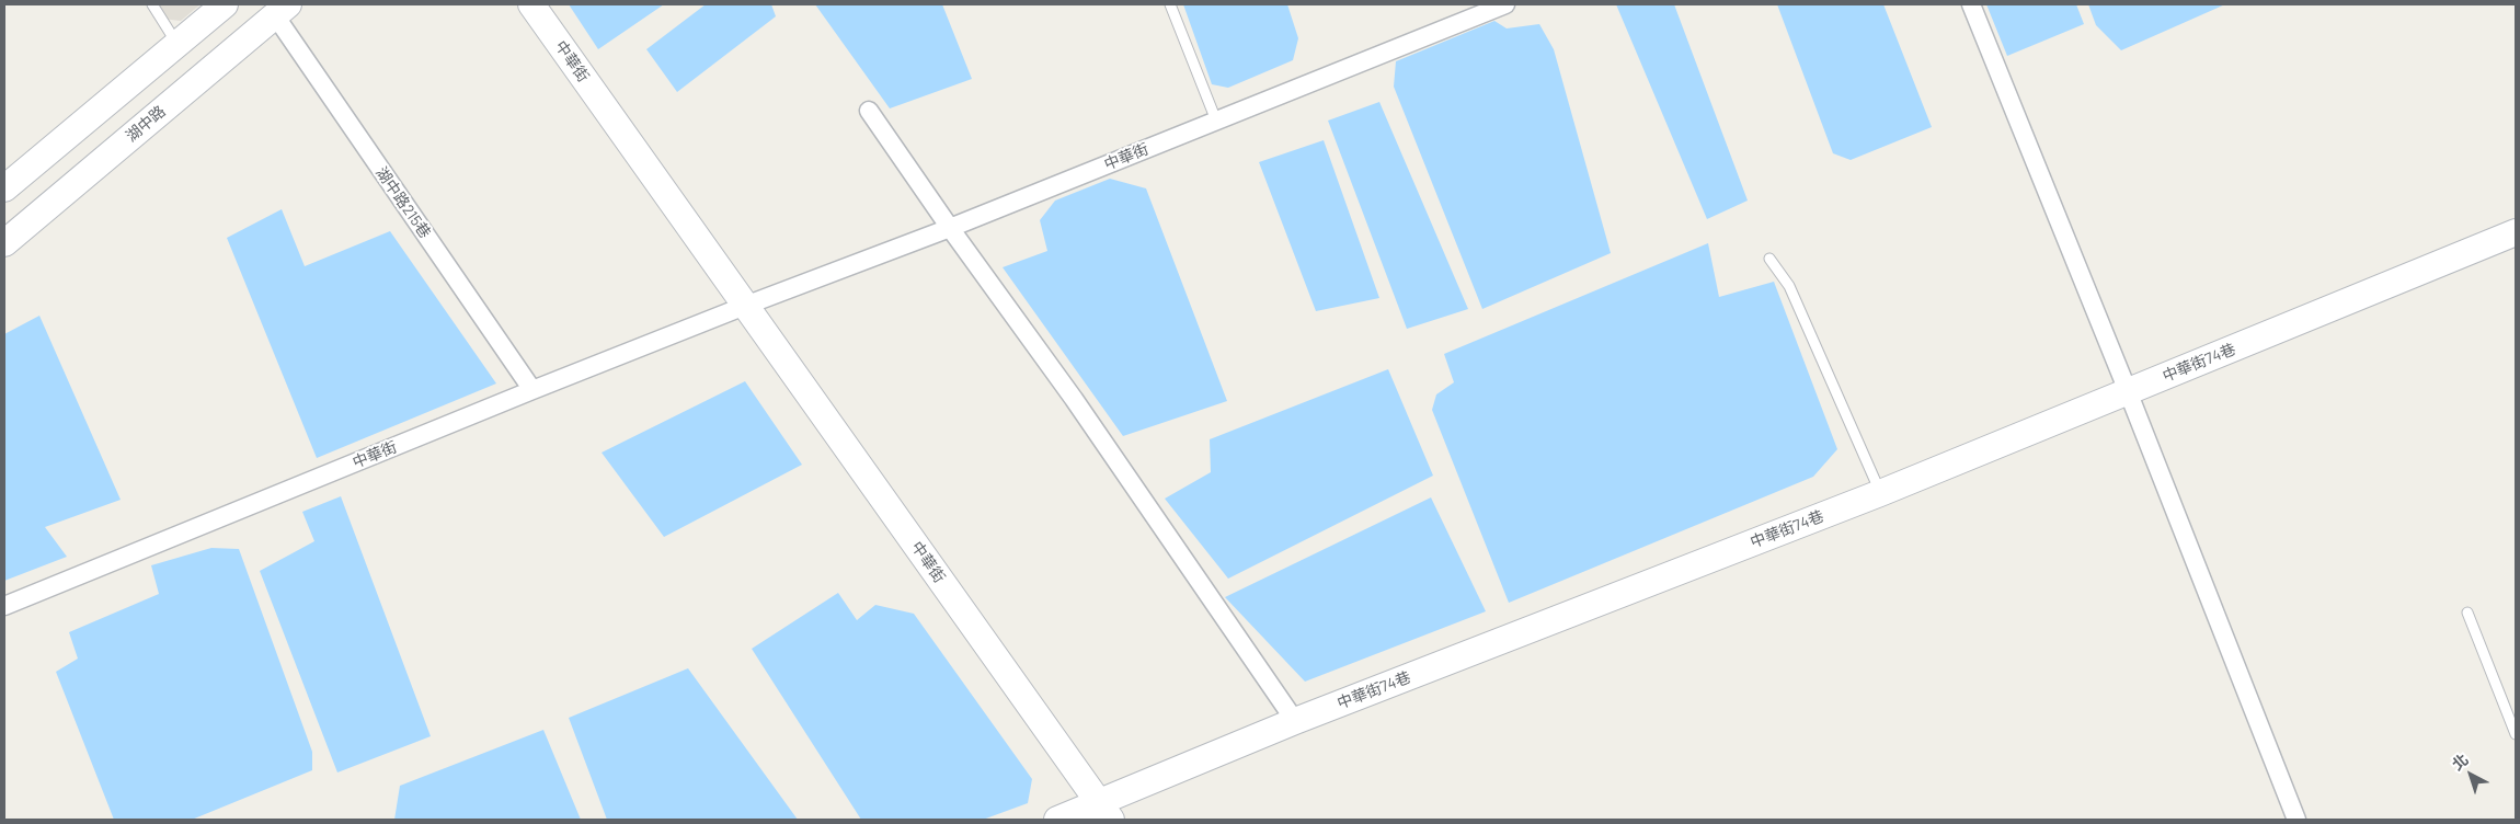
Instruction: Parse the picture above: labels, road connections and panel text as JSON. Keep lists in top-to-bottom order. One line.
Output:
{"streets":{"street":["中華街","湖中路","湖中路215巷","中華街74巷"]},"crossings":[["中華街","湖中路215巷"],["中華街","中華街74巷"],["湖中路","湖中路215巷"]],"north":"top left"}
